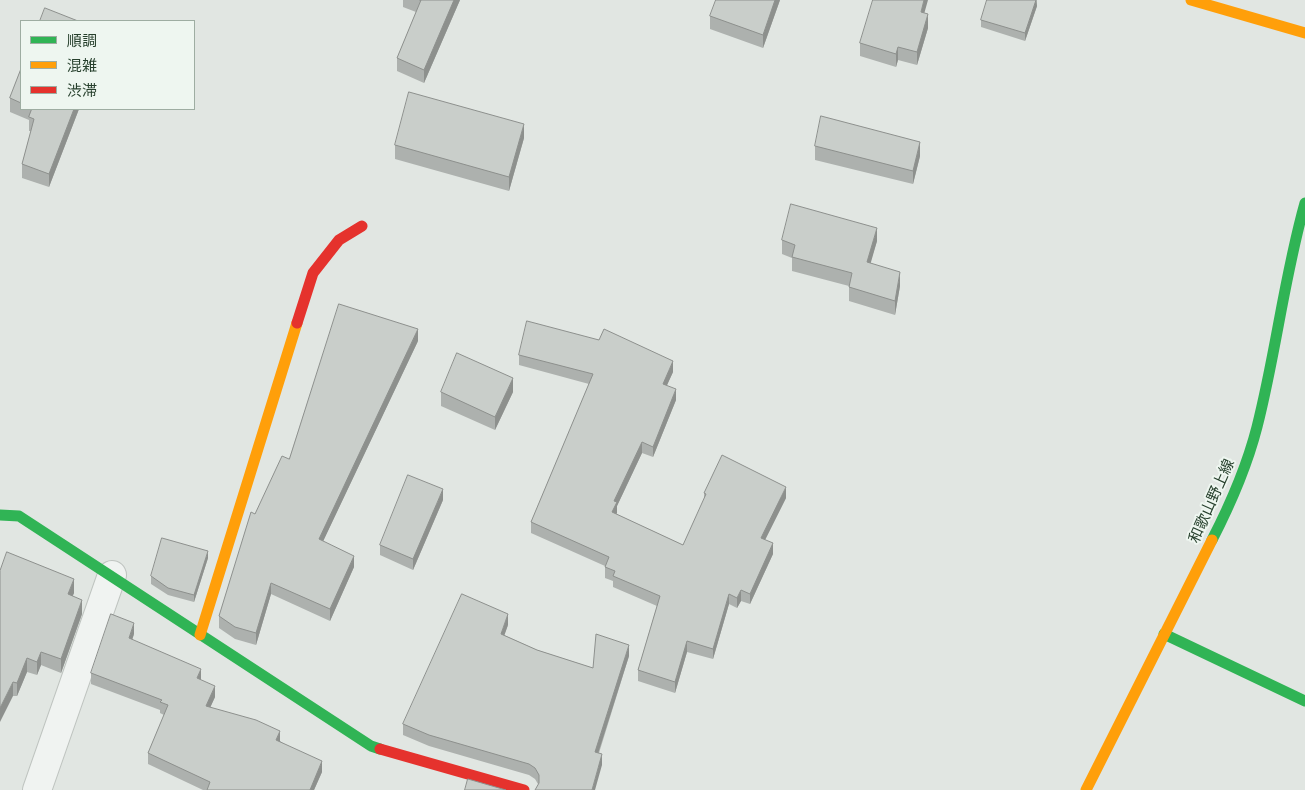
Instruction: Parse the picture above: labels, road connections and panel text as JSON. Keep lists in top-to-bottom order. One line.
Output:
{"streets":{"street":["和歌山野上線"]},"legend":["順調","混雑","渋滞"]}
